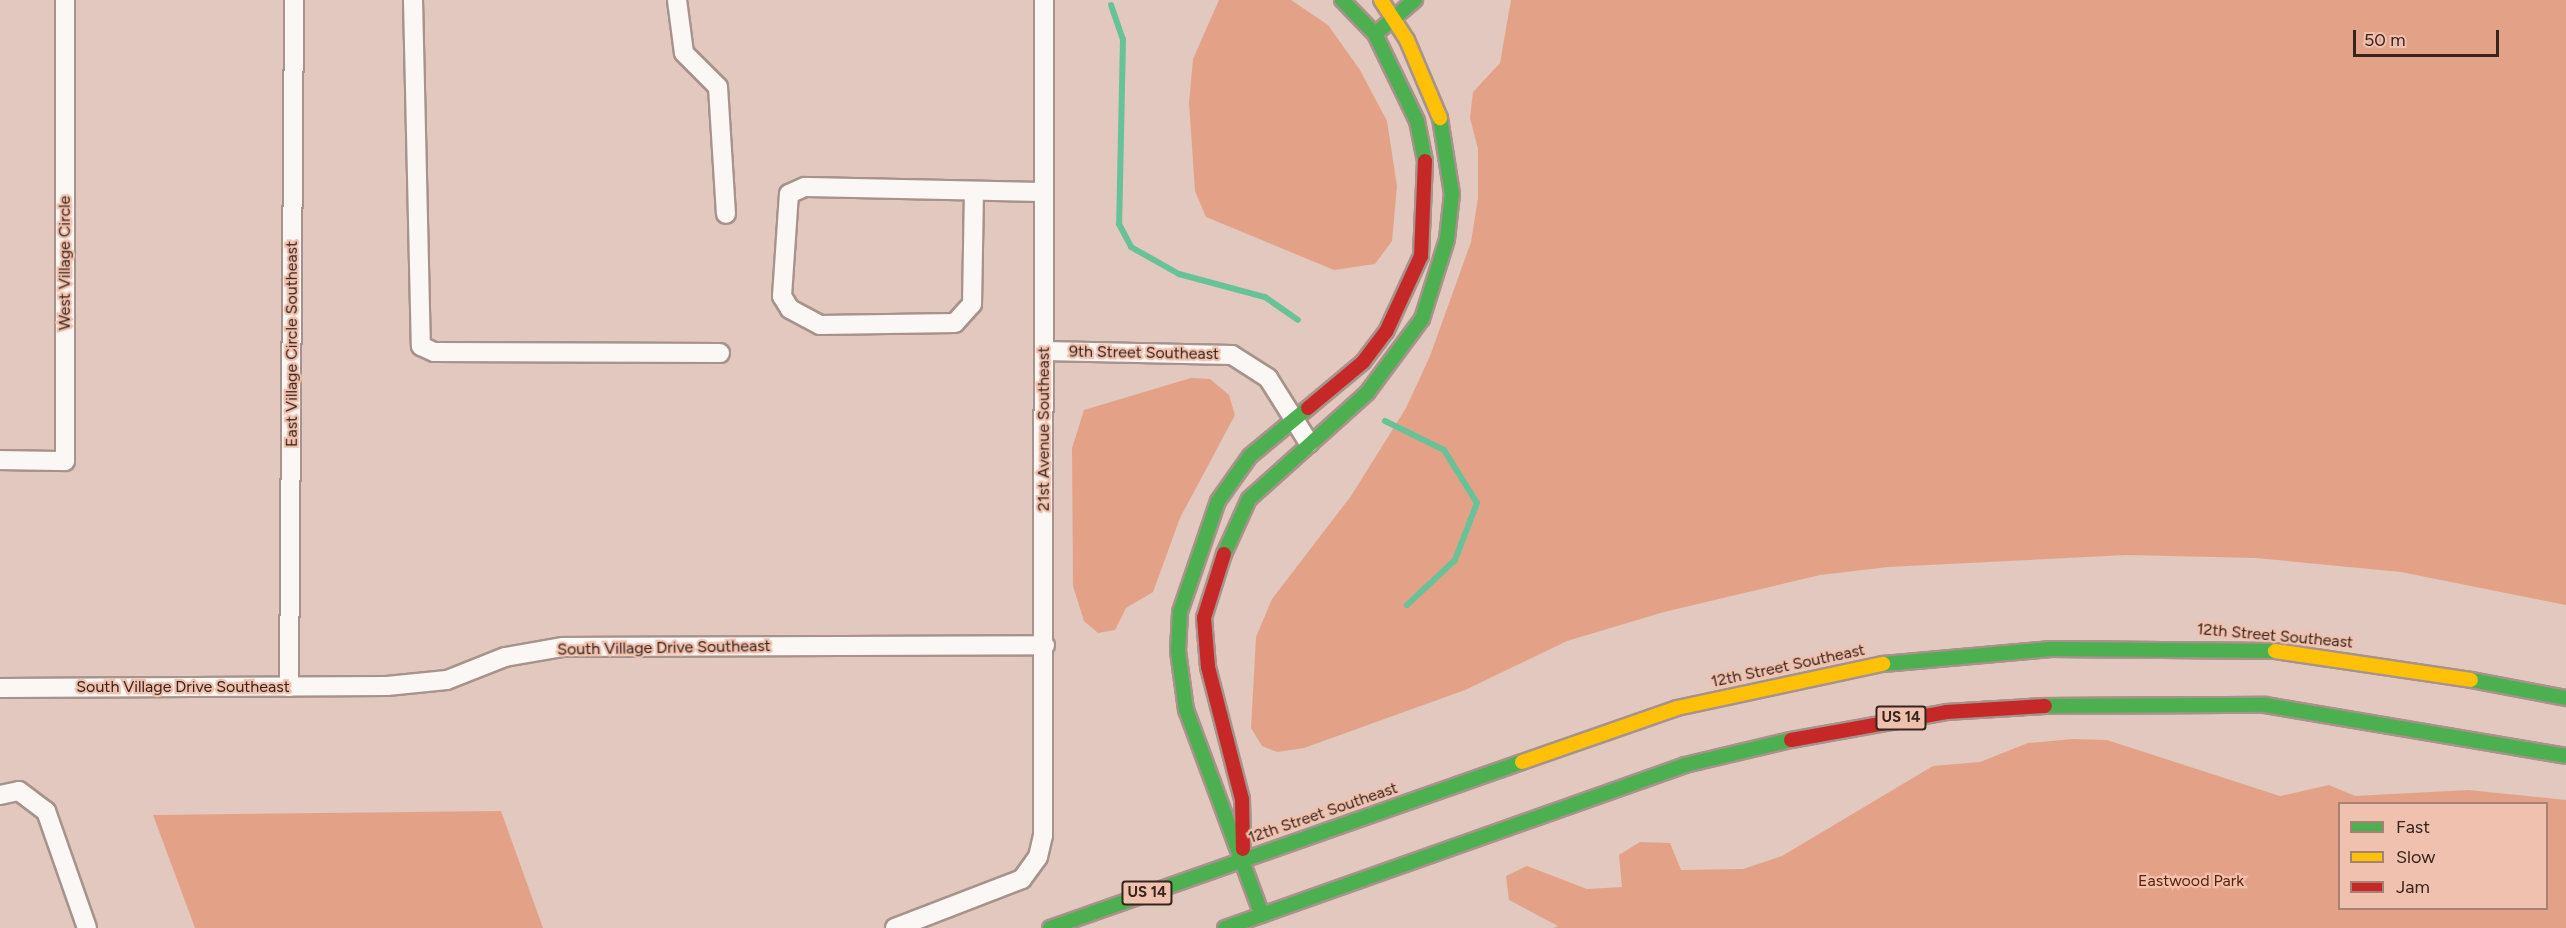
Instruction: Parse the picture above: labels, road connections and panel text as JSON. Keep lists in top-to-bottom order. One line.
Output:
{"streets":{"main road":["12th Street Southeast","US 14"],"street":["West Village Circle","East Village Circle Southeast","9th Street Southeast","21st Avenue Southeast","South Village Drive Southeast"]},"crossings":[["East Village Circle Southeast","South Village Drive Southeast"],["9th Street Southeast","21st Avenue Southeast"],["21st Avenue Southeast","South Village Drive Southeast"]],"parks":["Eastwood Park"],"legend":["Fast","Slow","Jam"],"scale_bar":"50 m"}
